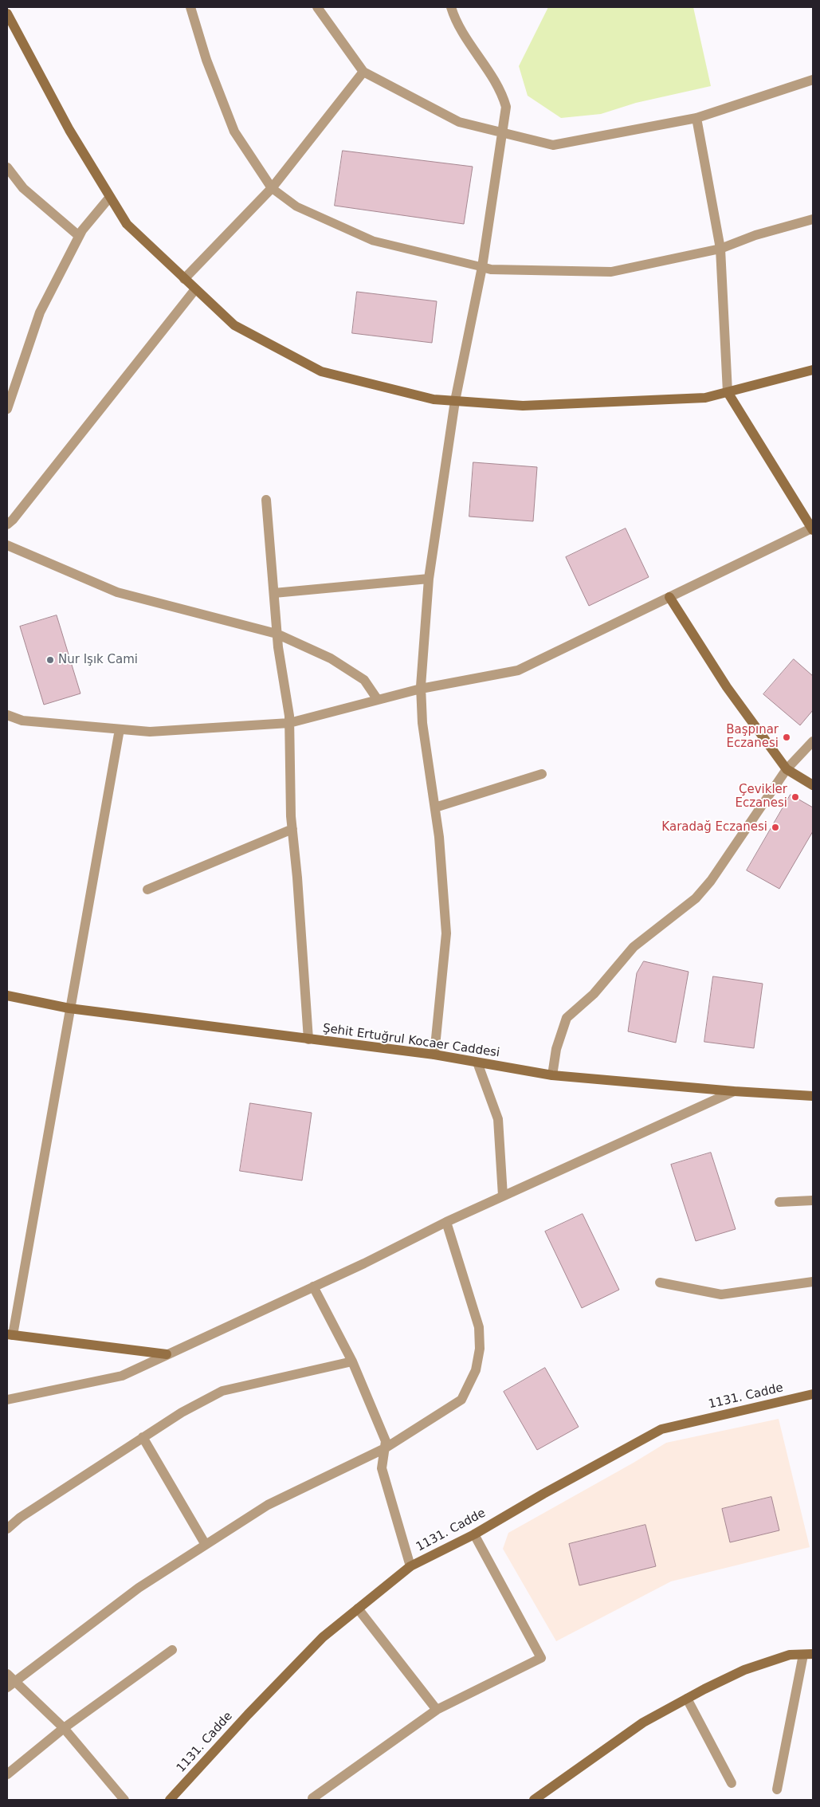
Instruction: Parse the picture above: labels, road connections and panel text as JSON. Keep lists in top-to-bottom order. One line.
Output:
{"streets":{"street":["Şehit Ertuğrul Kocaer Caddesi","1131. Cadde"]},"places":["Nur Işık Cami","Başpınar Eczanesi","Çevikler Eczanesi","Karadağ Eczanesi"]}
